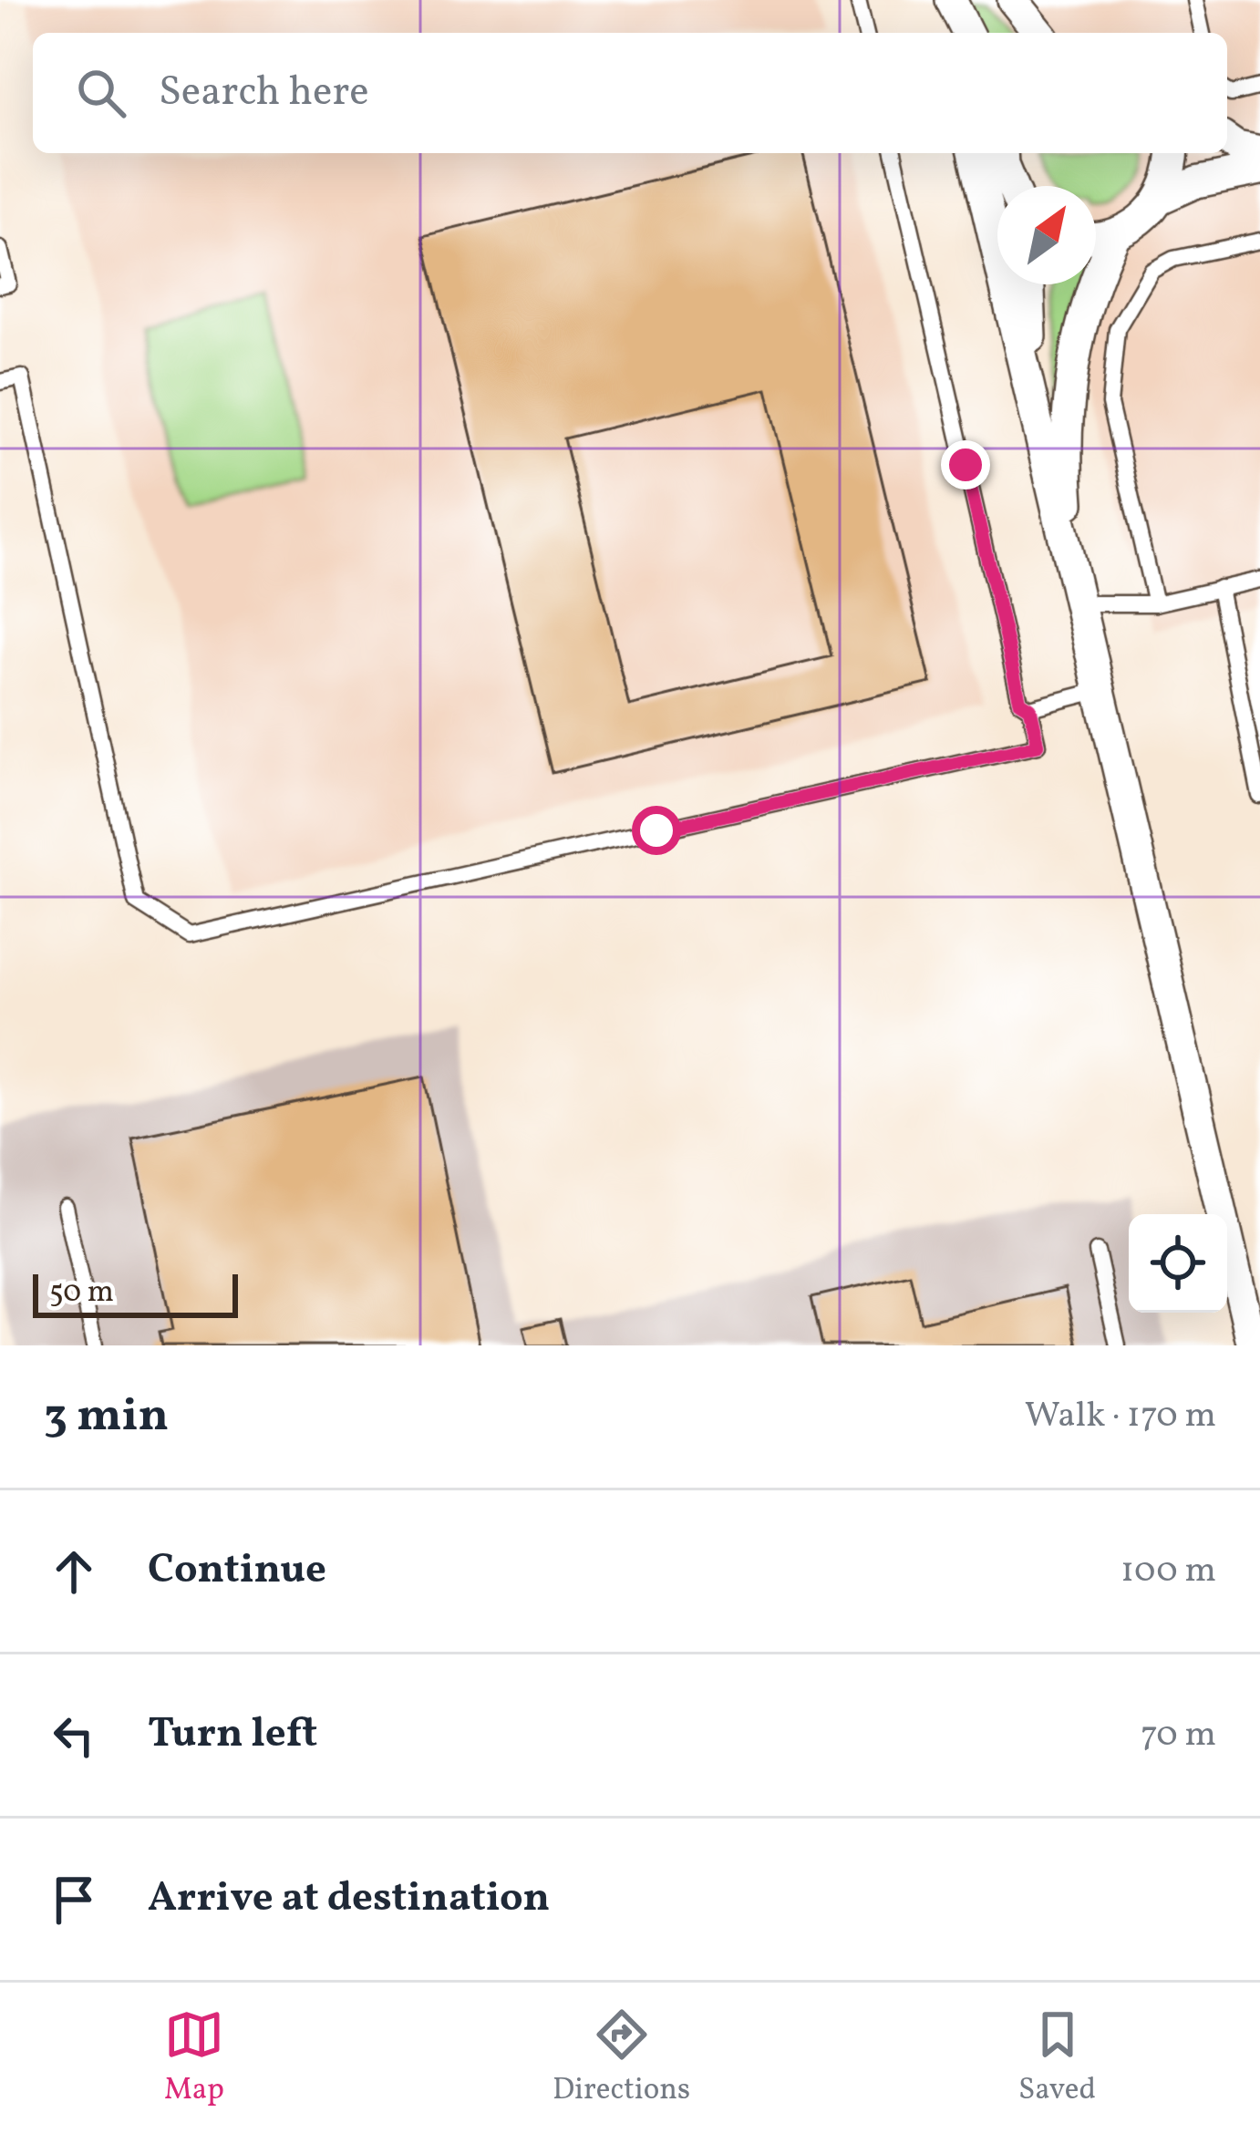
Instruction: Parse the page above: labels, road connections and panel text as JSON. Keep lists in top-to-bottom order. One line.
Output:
{"scale_bar":"50 m","north":"top right","page":{"search":"Search here","scale":"50 m","heading":["3 min","Walk · 170 m"],"list":[["Continue","100 m"],["Turn left","70 m"],"Arrive at destination"],"nav":["Map","Directions","Saved"]}}
